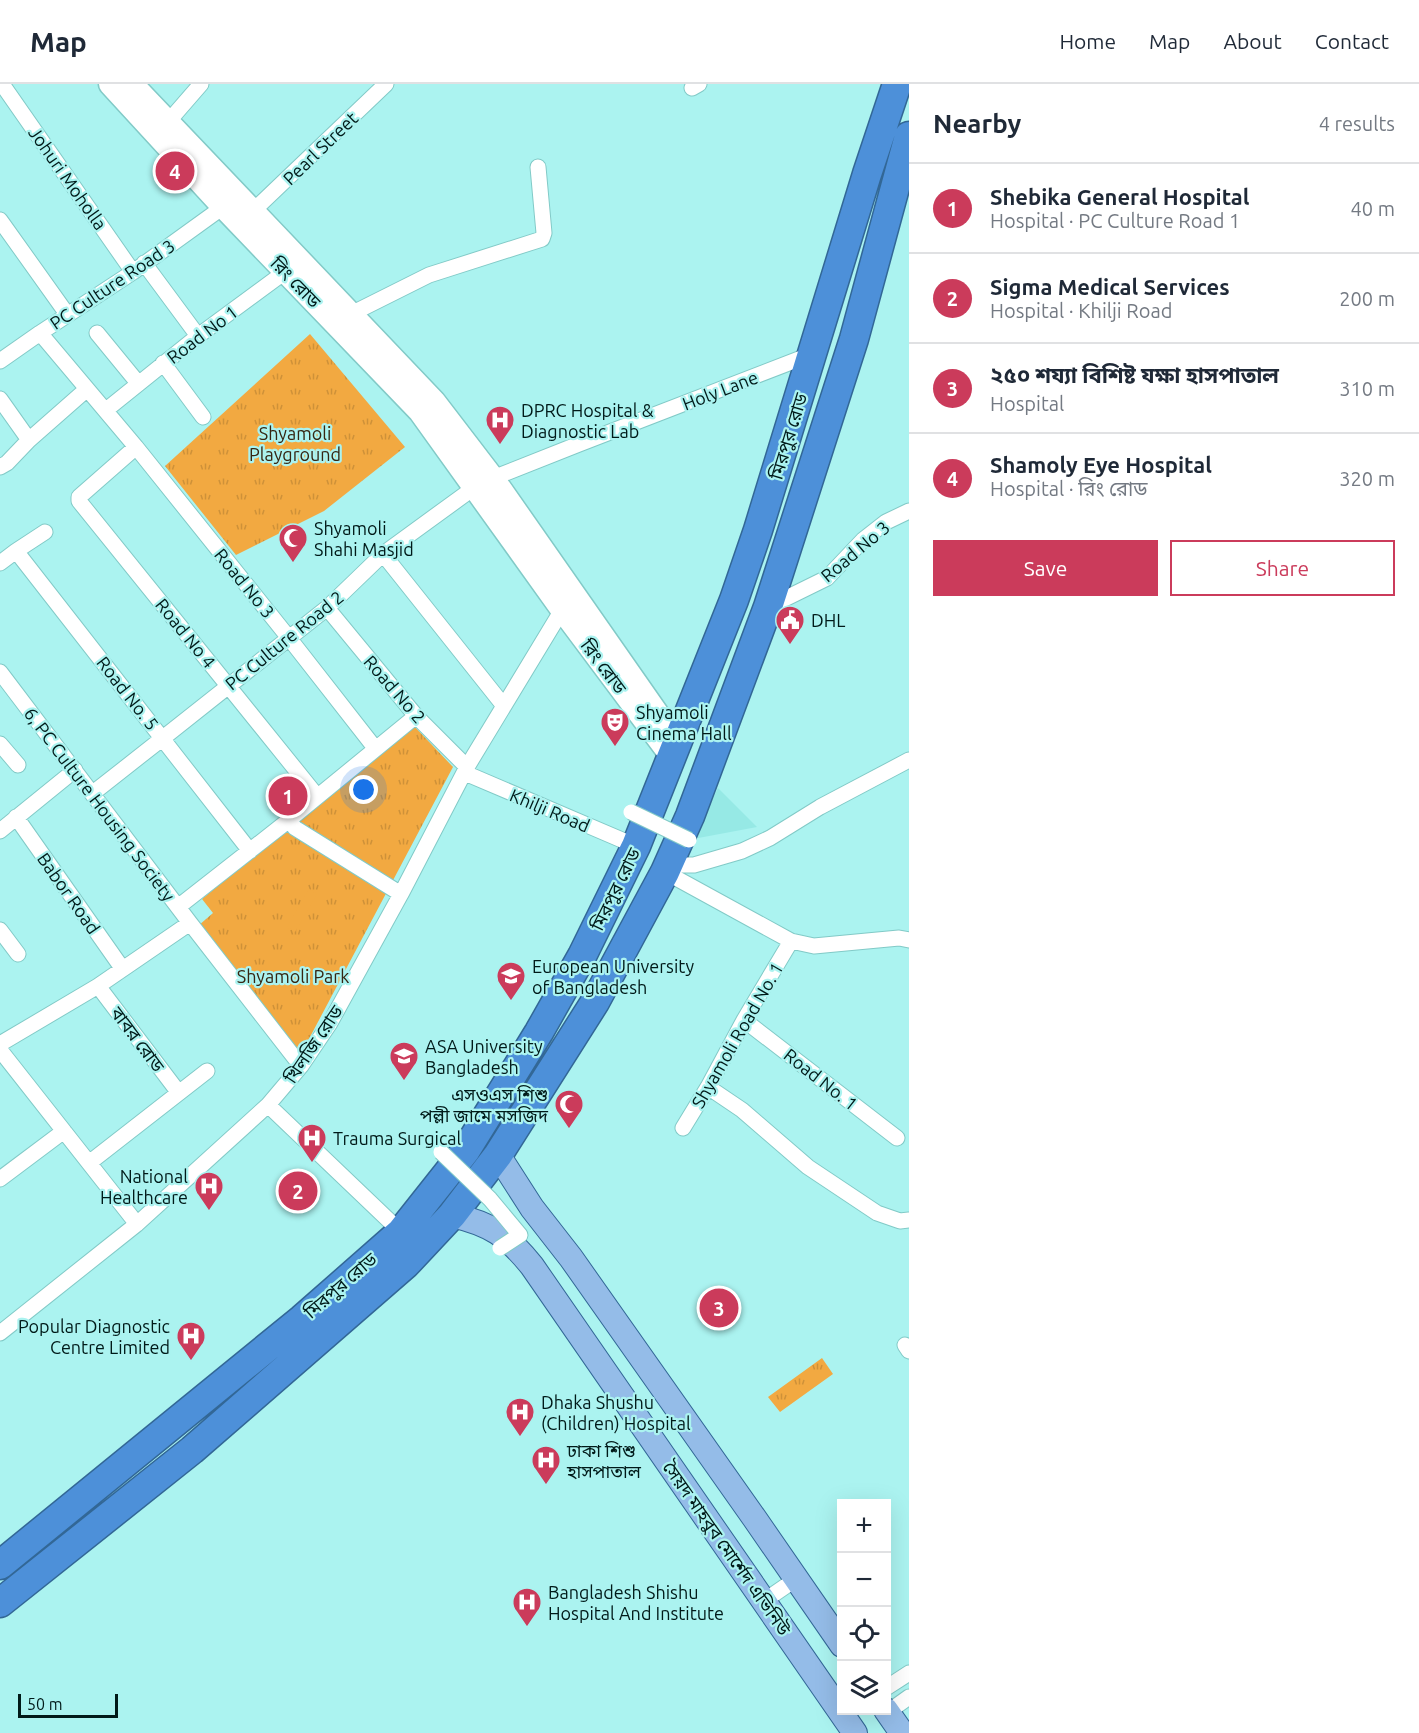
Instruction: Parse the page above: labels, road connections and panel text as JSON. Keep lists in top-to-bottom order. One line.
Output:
{"streets":{"highway":["মিরপুর রোড"],"main road":["রিং রোড","সৈয়দ মাহবুব মোর্শেদ এভিনিউ"],"street":["Pearl Street","Johuri Moholla","PC Culture Road 3","Road No 1","Holy Lane","Road No 3","Road No 4","PC Culture Road 2","Road No 2","Road No. 5","6, PC Culture Housing Society","Khilji Road","Babor Road","Shyamoli Road No. 1","বাবর রোড","খিলজি রোড","Road No. 1"]},"crossings":[["Pearl Street","রিং রোড"],["Johuri Moholla","PC Culture Road 3"],["রিং রোড","PC Culture Road 3"],["রিং রোড","Road No 1"],["রিং রোড","Holy Lane"],["রিং রোড","মিরপুর রোড"],["রিং রোড","PC Culture Road 2"],["রিং রোড","খিলজি রোড"],["PC Culture Road 3","Road No 3"],["Road No 1","Road No 3"],["Holy Lane","মিরপুর রোড"],["Holy Lane","PC Culture Road 2"],["মিরপুর রোড","Road No 3"],["মিরপুর রোড","Khilji Road"],["মিরপুর রোড","Shyamoli Road No. 1"],["মিরপুর রোড","সৈয়দ মাহবুব মোর্শেদ এভিনিউ"],["Road No 3","Road No 4"],["Road No 3","PC Culture Road 2"],["Road No 4","PC Culture Road 2"],["PC Culture Road 2","Road No 2"],["PC Culture Road 2","Road No. 5"],["PC Culture Road 2","6, PC Culture Housing Society"],["Road No 2","Khilji Road"],["Road No 2","খিলজি রোড"],["Khilji Road","খিলজি রোড"],["Shyamoli Road No. 1","Road No. 1"]],"parks":["Shyamoli Playground","Shyamoli Park"],"places":{"hospital":["DPRC Hospital & Diagnostic Lab","Trauma Surgical","National Healthcare","Popular Diagnostic Centre Limited","Dhaka Shushu (Children) Hospital","ঢাকা শিশু হাসপাতাল","Bangladesh Shishu Hospital And Institute"],"mosque":["Shyamoli Shahi Masjid","এসওএস শিশু পল্লী জামে মসজিদ"],"public building":["DHL"],"theatre":["Shyamoli Cinema Hall"],"school or university":["European University of Bangladesh","ASA University Bangladesh"]},"scale_bar":"50 m","page":{"header":"Map","nav":["Home","Map","About","Contact"],"heading":["Nearby","4 results"],"pins":["4","1","2","3"],"list":[{"mark":"1","name":"Shebika General Hospital","note":"Hospital · PC Culture Road 1","value":"40 m"},{"mark":"2","name":"Sigma Medical Services","note":"Hospital · Khilji Road","value":"200 m"},{"mark":"3","name":"২৫০ শয্যা বিশিষ্ট যক্ষা হাসপাতাল","note":"Hospital","value":"310 m"},{"mark":"4","name":"Shamoly Eye Hospital","note":"Hospital · রিং রোড","value":"320 m"}],"buttons":["Save","Share"],"map_buttons":["+","−"],"scale":"50 m"}}
